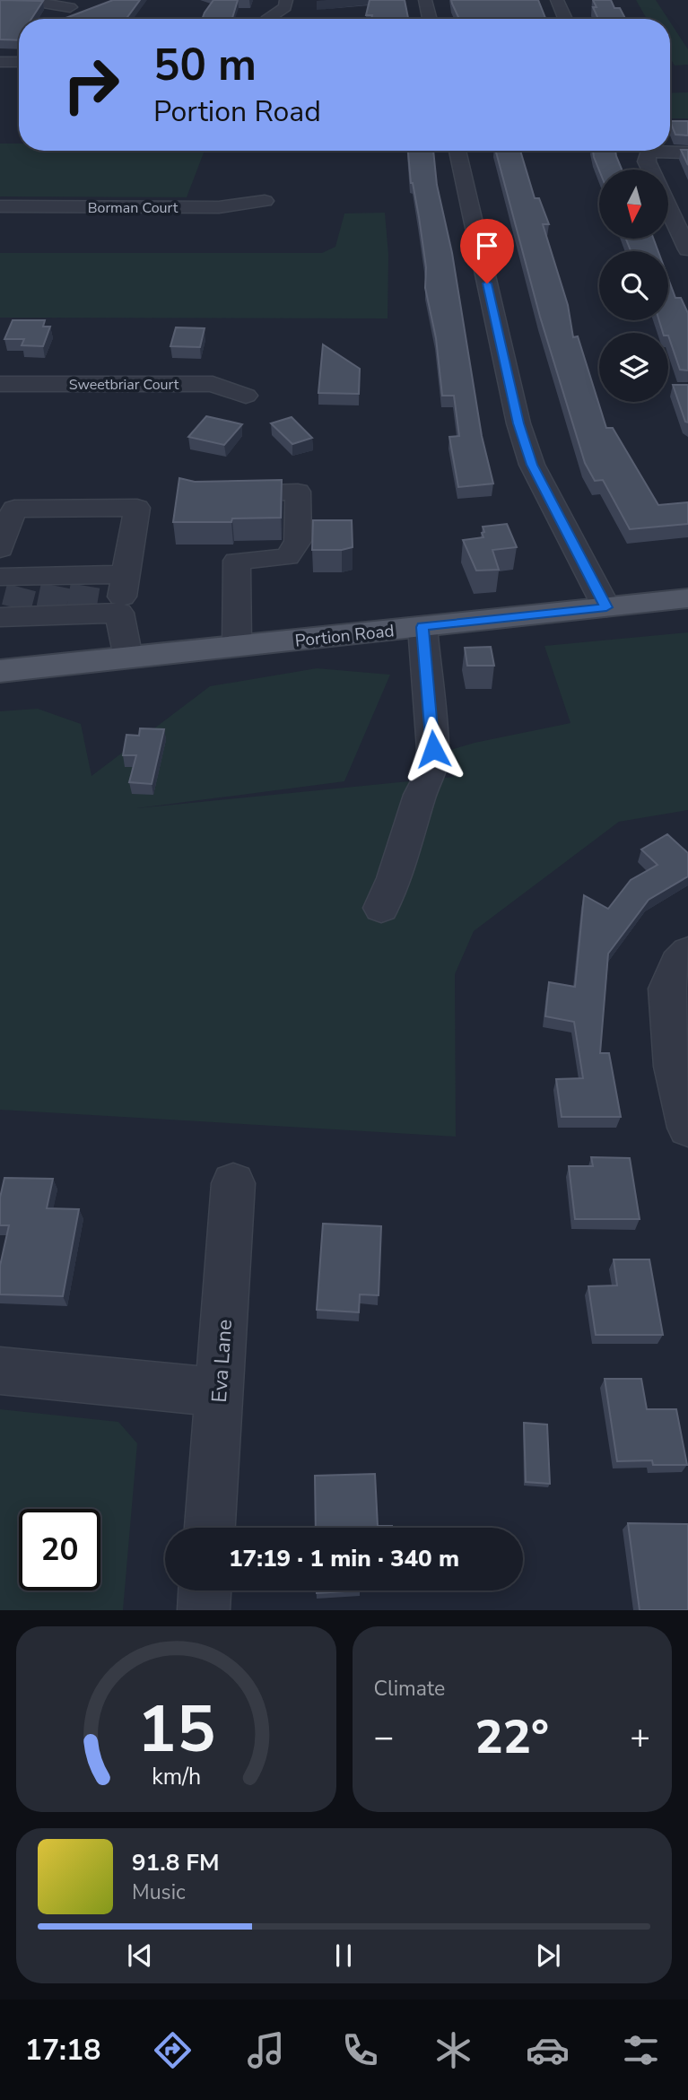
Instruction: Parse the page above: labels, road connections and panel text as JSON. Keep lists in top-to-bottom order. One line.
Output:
{"streets":{"main road":["Portion Road"],"street":["Borman Court","Sweetbriar Court","Eva Lane"]},"north":"bottom","page":{"turn":["50 m","Portion Road"],"limit":"20","trip":"17:19 · 1 min · 340 m","tile":"Climate","heat":["−","22°","+"],"song":["91.8 FM","Music"],"tabs":"17:18","gauge":["15","km/h"]}}
